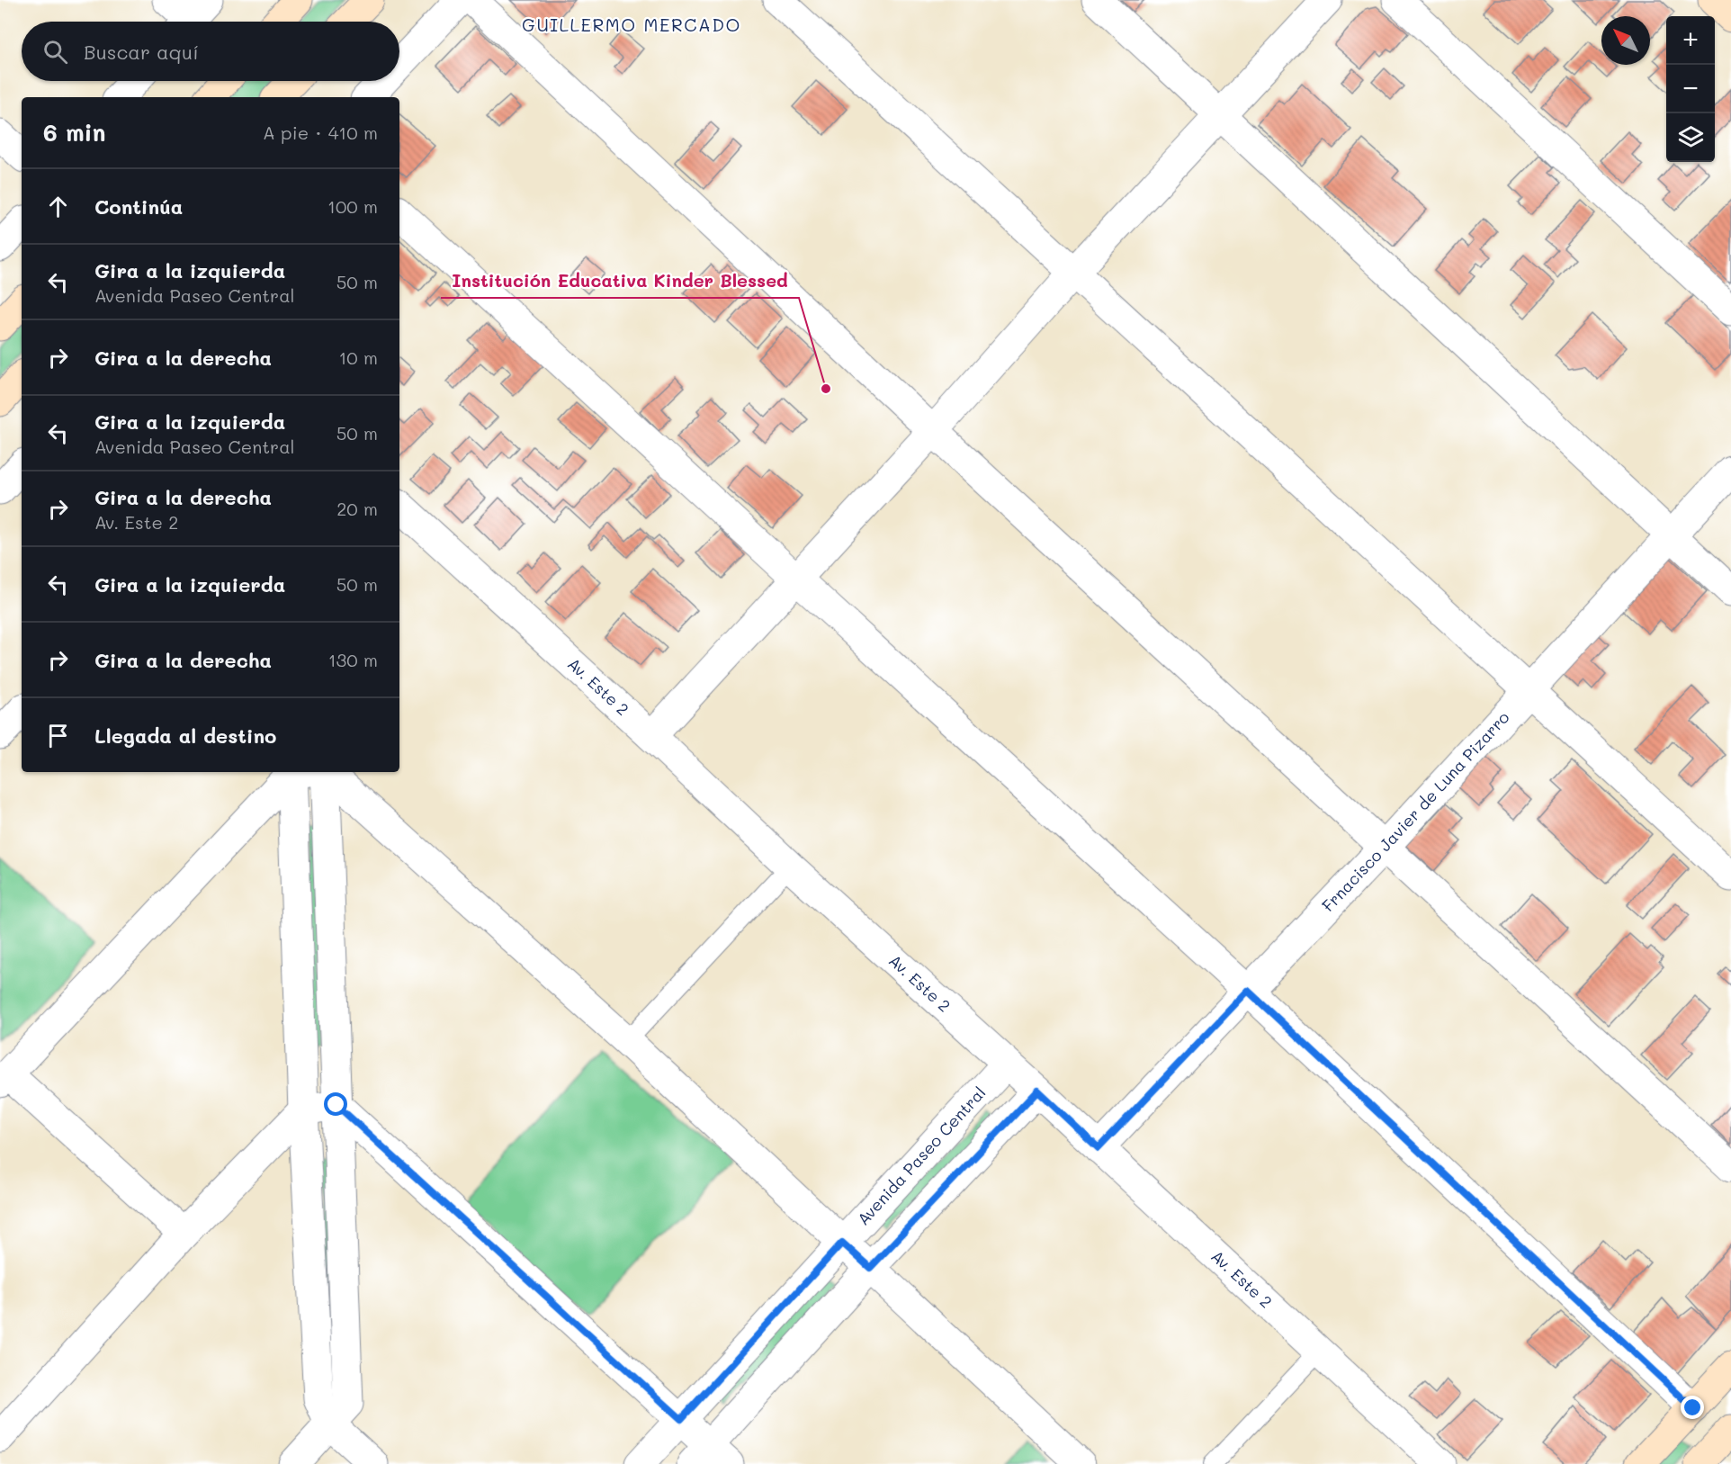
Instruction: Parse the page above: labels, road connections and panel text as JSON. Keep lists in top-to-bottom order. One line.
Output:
{"streets":{"street":["Av. Este 2","Frnacisco Javier de Luna Pizarro","Avenida Paseo Central"]},"crossings":[["Av. Este 2","Frnacisco Javier de Luna Pizarro"],["Av. Este 2","Avenida Paseo Central"]],"districts":["GUILLERMO MERCADO"],"places":["Institución Educativa Kinder Blessed"],"north":"top left","page":{"map_buttons":["+","−"],"search":"Buscar aquí","heading":["6 min","A pie · 410 m"],"list":[["Continúa","100 m"],["Gira a la izquierda","Avenida Paseo Central","50 m"],["Gira a la derecha","10 m"],["Gira a la izquierda","Avenida Paseo Central","50 m"],["Gira a la derecha","Av. Este 2","20 m"],["Gira a la izquierda","50 m"],["Gira a la derecha","130 m"],"Llegada al destino"]}}
